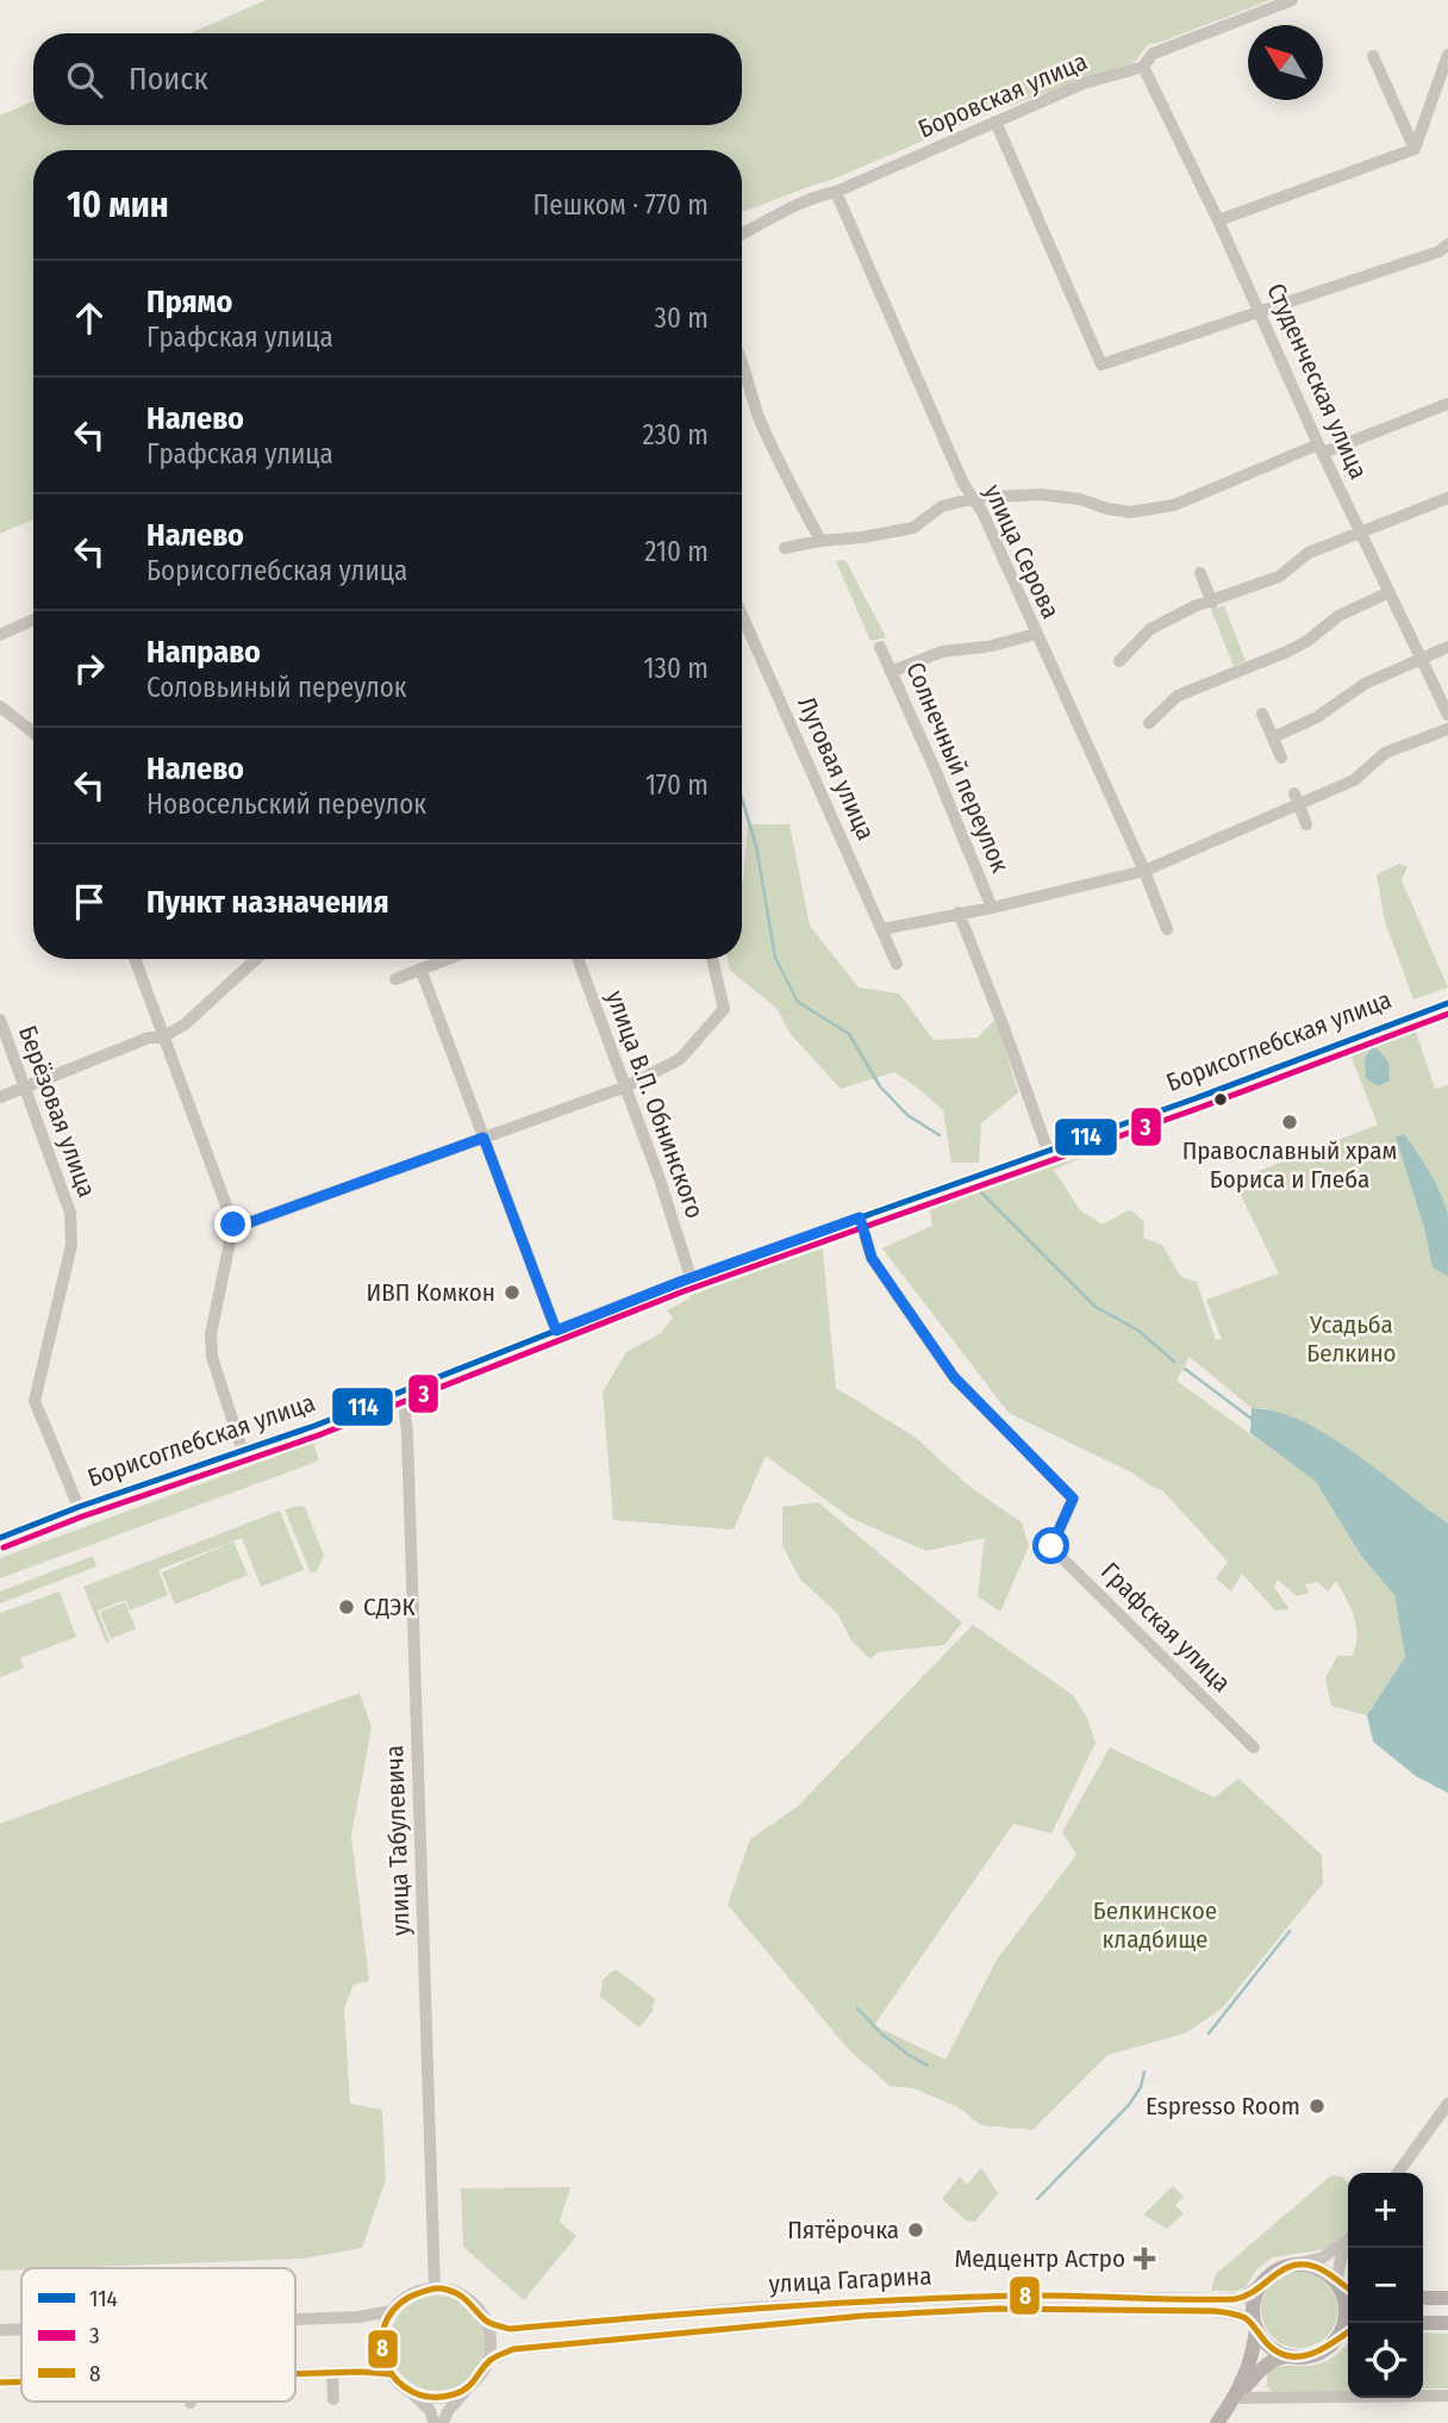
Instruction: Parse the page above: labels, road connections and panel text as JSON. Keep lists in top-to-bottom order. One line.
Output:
{"streets":{"street":["Боровская улица","Студенческая улица","улица Серова","Солнечный переулок","Луговая улица","Борисоглебская улица","улица В.П. Обнинского","Берёзовая улица","Графская улица","улица Табулевича","улица Гагарина"]},"crossings":[["Боровская улица","Студенческая улица"],["Боровская улица","улица Серова"],["Борисоглебская улица","улица В.П. Обнинского"],["Борисоглебская улица","Берёзовая улица"],["Борисоглебская улица","Графская улица"],["Борисоглебская улица","улица Табулевича"],["улица Табулевича","улица Гагарина"]],"parks":["Усадьба Белкино","Белкинское кладбище"],"places":{"other":["Православный храм Бориса и Глеба","ИВП Комкон","СДЭК","Espresso Room","Пятёрочка"],"health":["Медцентр Астро"]},"lines":["transit line 114","transit line 3","transit line 8"],"legend":["114","3","8"],"north":"top left","page":{"search":"Поиск","heading":["10 мин","Пешком · 770 m"],"list":[["Прямо","Графская улица","30 m"],["Налево","Графская улица","230 m"],["Налево","Борисоглебская улица","210 m"],["Направо","Соловьиный переулок","130 m"],["Налево","Новосельский переулок","170 m"],"Пункт назначения"],"map_buttons":["+","−"]}}
